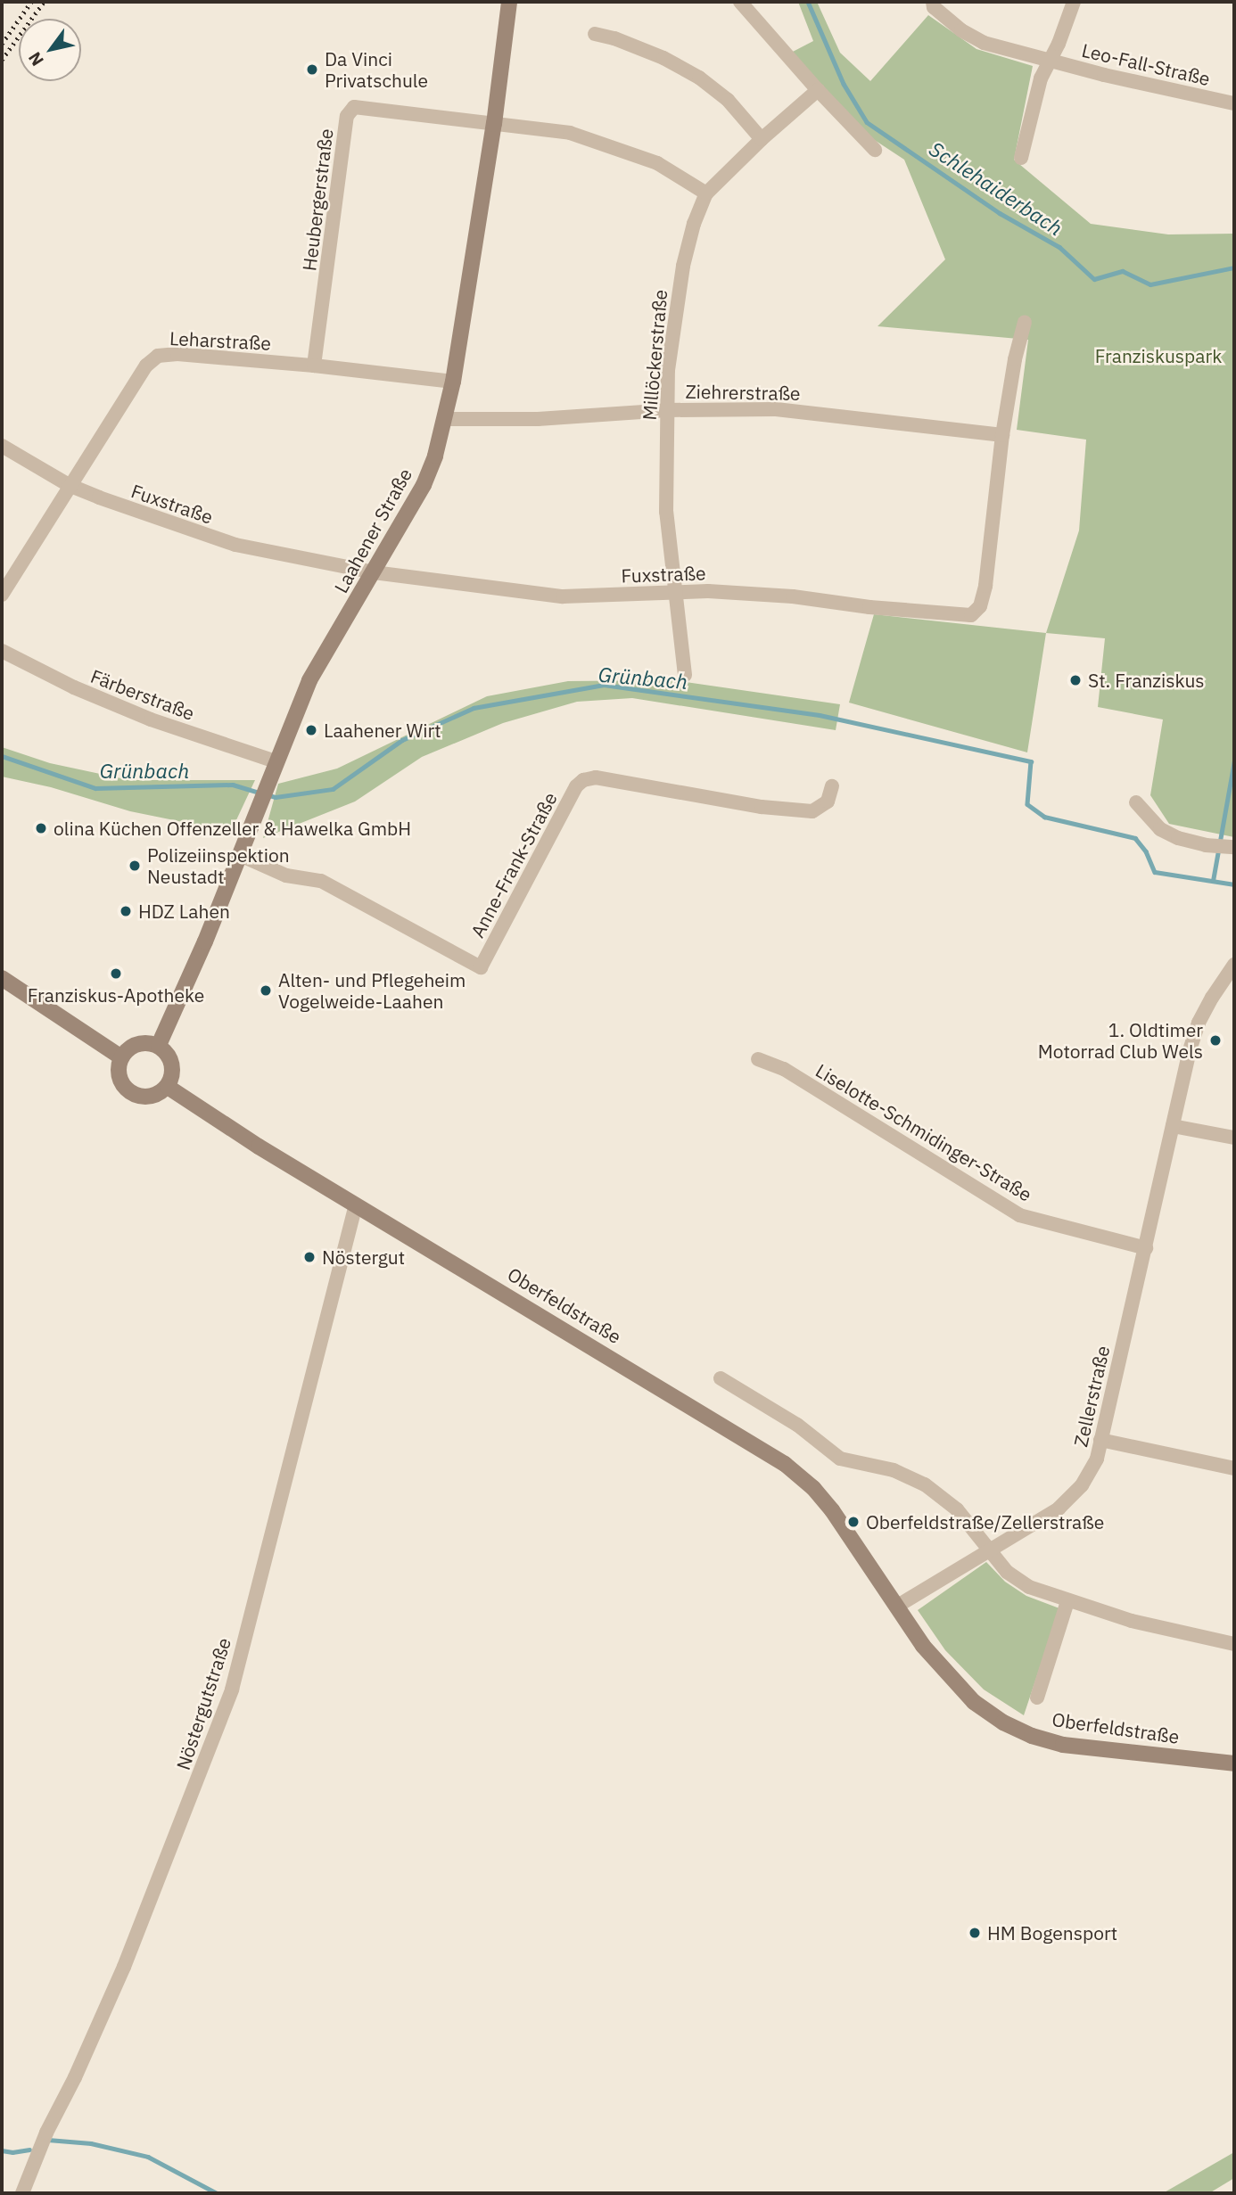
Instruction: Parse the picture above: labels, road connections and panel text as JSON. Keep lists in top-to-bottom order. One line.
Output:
{"streets":{"main road":["Laahener Straße","Oberfeldstraße"],"street":["Leo-Fall-Straße","Heubergerstraße","Leharstraße","Millöckerstraße","Ziehrerstraße","Fuxstraße","Färberstraße","Anne-Frank-Straße","Liselotte-Schmidinger-Straße","Zellerstraße","Nöstergutstraße"]},"crossings":[["Heubergerstraße","Leharstraße"],["Heubergerstraße","Laahener Straße"],["Leharstraße","Fuxstraße"],["Leharstraße","Laahener Straße"],["Millöckerstraße","Ziehrerstraße"],["Millöckerstraße","Fuxstraße"],["Ziehrerstraße","Fuxstraße"],["Ziehrerstraße","Laahener Straße"],["Fuxstraße","Laahener Straße"],["Laahener Straße","Färberstraße"],["Laahener Straße","Anne-Frank-Straße"],["Laahener Straße","Oberfeldstraße"],["Liselotte-Schmidinger-Straße","Zellerstraße"],["Oberfeldstraße","Nöstergutstraße"]],"water":["Schlehaiderbach","Grünbach"],"parks":["Franziskuspark"],"places":["Da Vinci Privatschule","St. Franziskus","Laahener Wirt","olina Küchen Offenzeller & Hawelka GmbH","Polizeiinspektion Neustadt","HDZ Lahen","Franziskus-Apotheke","Alten- und Pflegeheim Vogelweide-Laahen","1. Oldtimer Motorrad Club Wels","Nöstergut","Oberfeldstraße/Zellerstraße","HM Bogensport"],"north":"bottom left"}
